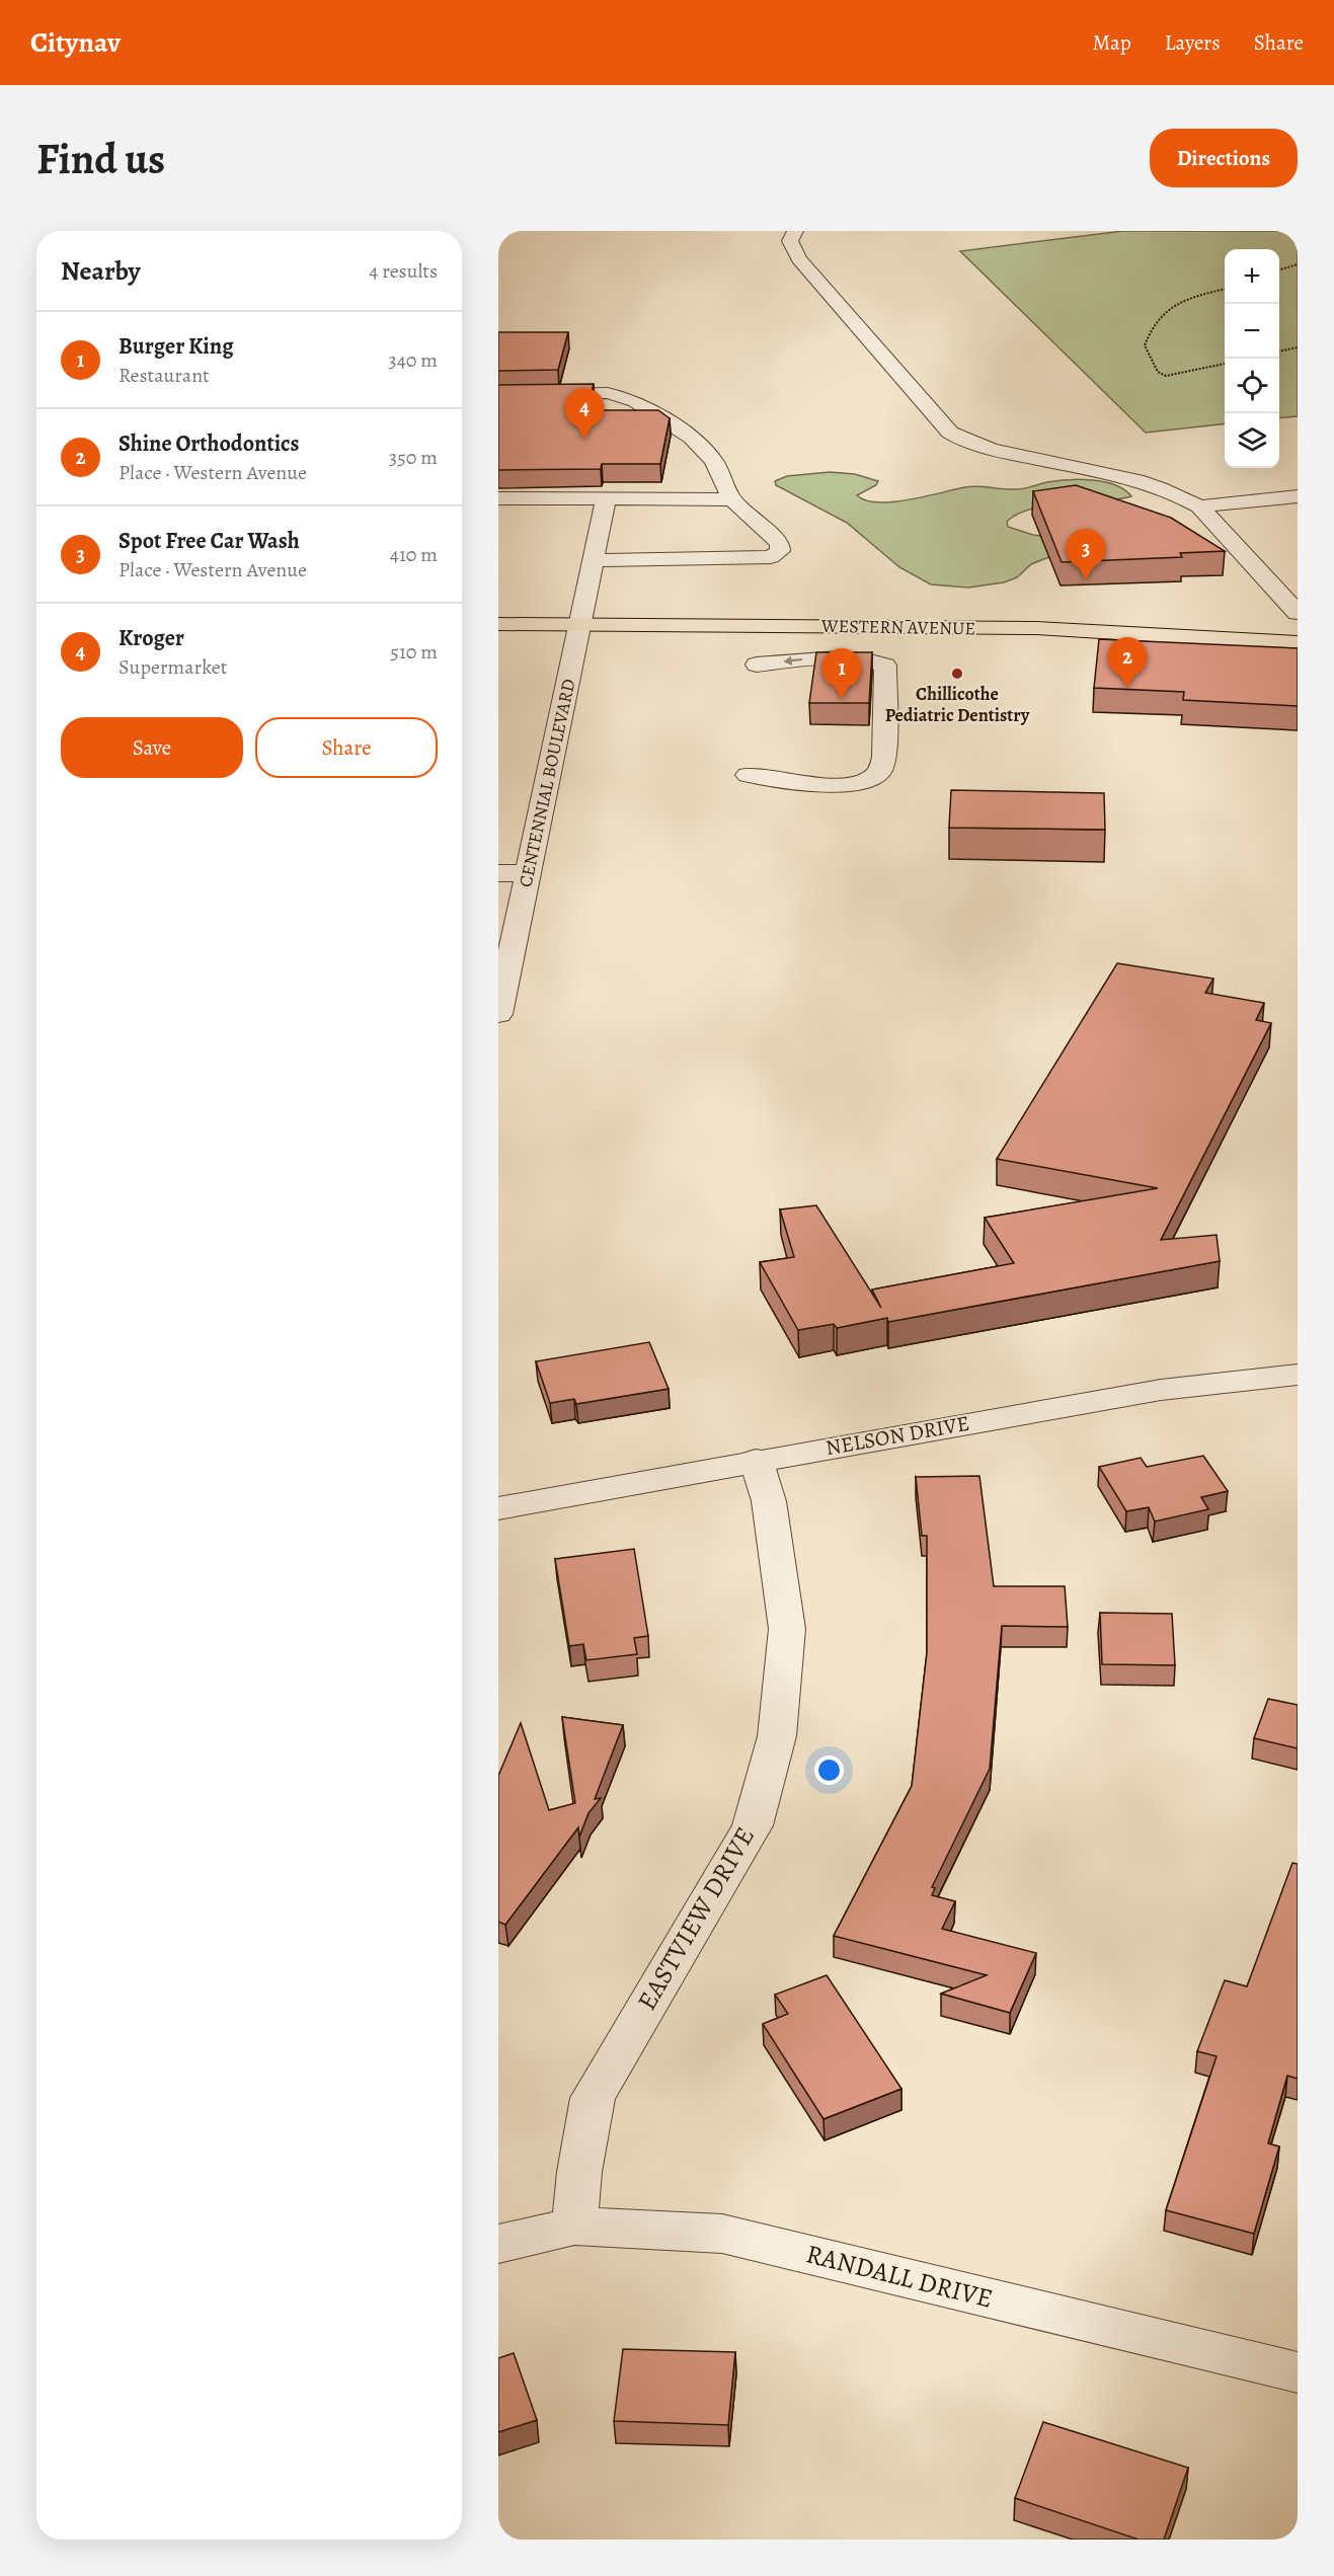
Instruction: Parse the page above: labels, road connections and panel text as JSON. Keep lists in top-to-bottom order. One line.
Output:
{"streets":{"main road":["WESTERN AVENUE"],"street":["CENTENNIAL BOULEVARD","NELSON DRIVE","EASTVIEW DRIVE","RANDALL DRIVE"]},"crossings":[["WESTERN AVENUE","CENTENNIAL BOULEVARD"],["NELSON DRIVE","EASTVIEW DRIVE"],["EASTVIEW DRIVE","RANDALL DRIVE"]],"places":["Chillicothe Pediatric Dentistry"],"page":{"header":"Citynav","nav":["Map","Layers","Share"],"buttons":["Directions",["Save","Share"]],"title":"Find us","heading":["Nearby","4 results"],"map_buttons":["+","−"],"list":[{"mark":"1","name":"Burger King","note":"Restaurant","value":"340 m"},{"mark":"2","name":"Shine Orthodontics","note":"Place · Western Avenue","value":"350 m"},{"mark":"3","name":"Spot Free Car Wash","note":"Place · Western Avenue","value":"410 m"},{"mark":"4","name":"Kroger","note":"Supermarket","value":"510 m"}],"pins":["4","3","2","1"]}}
